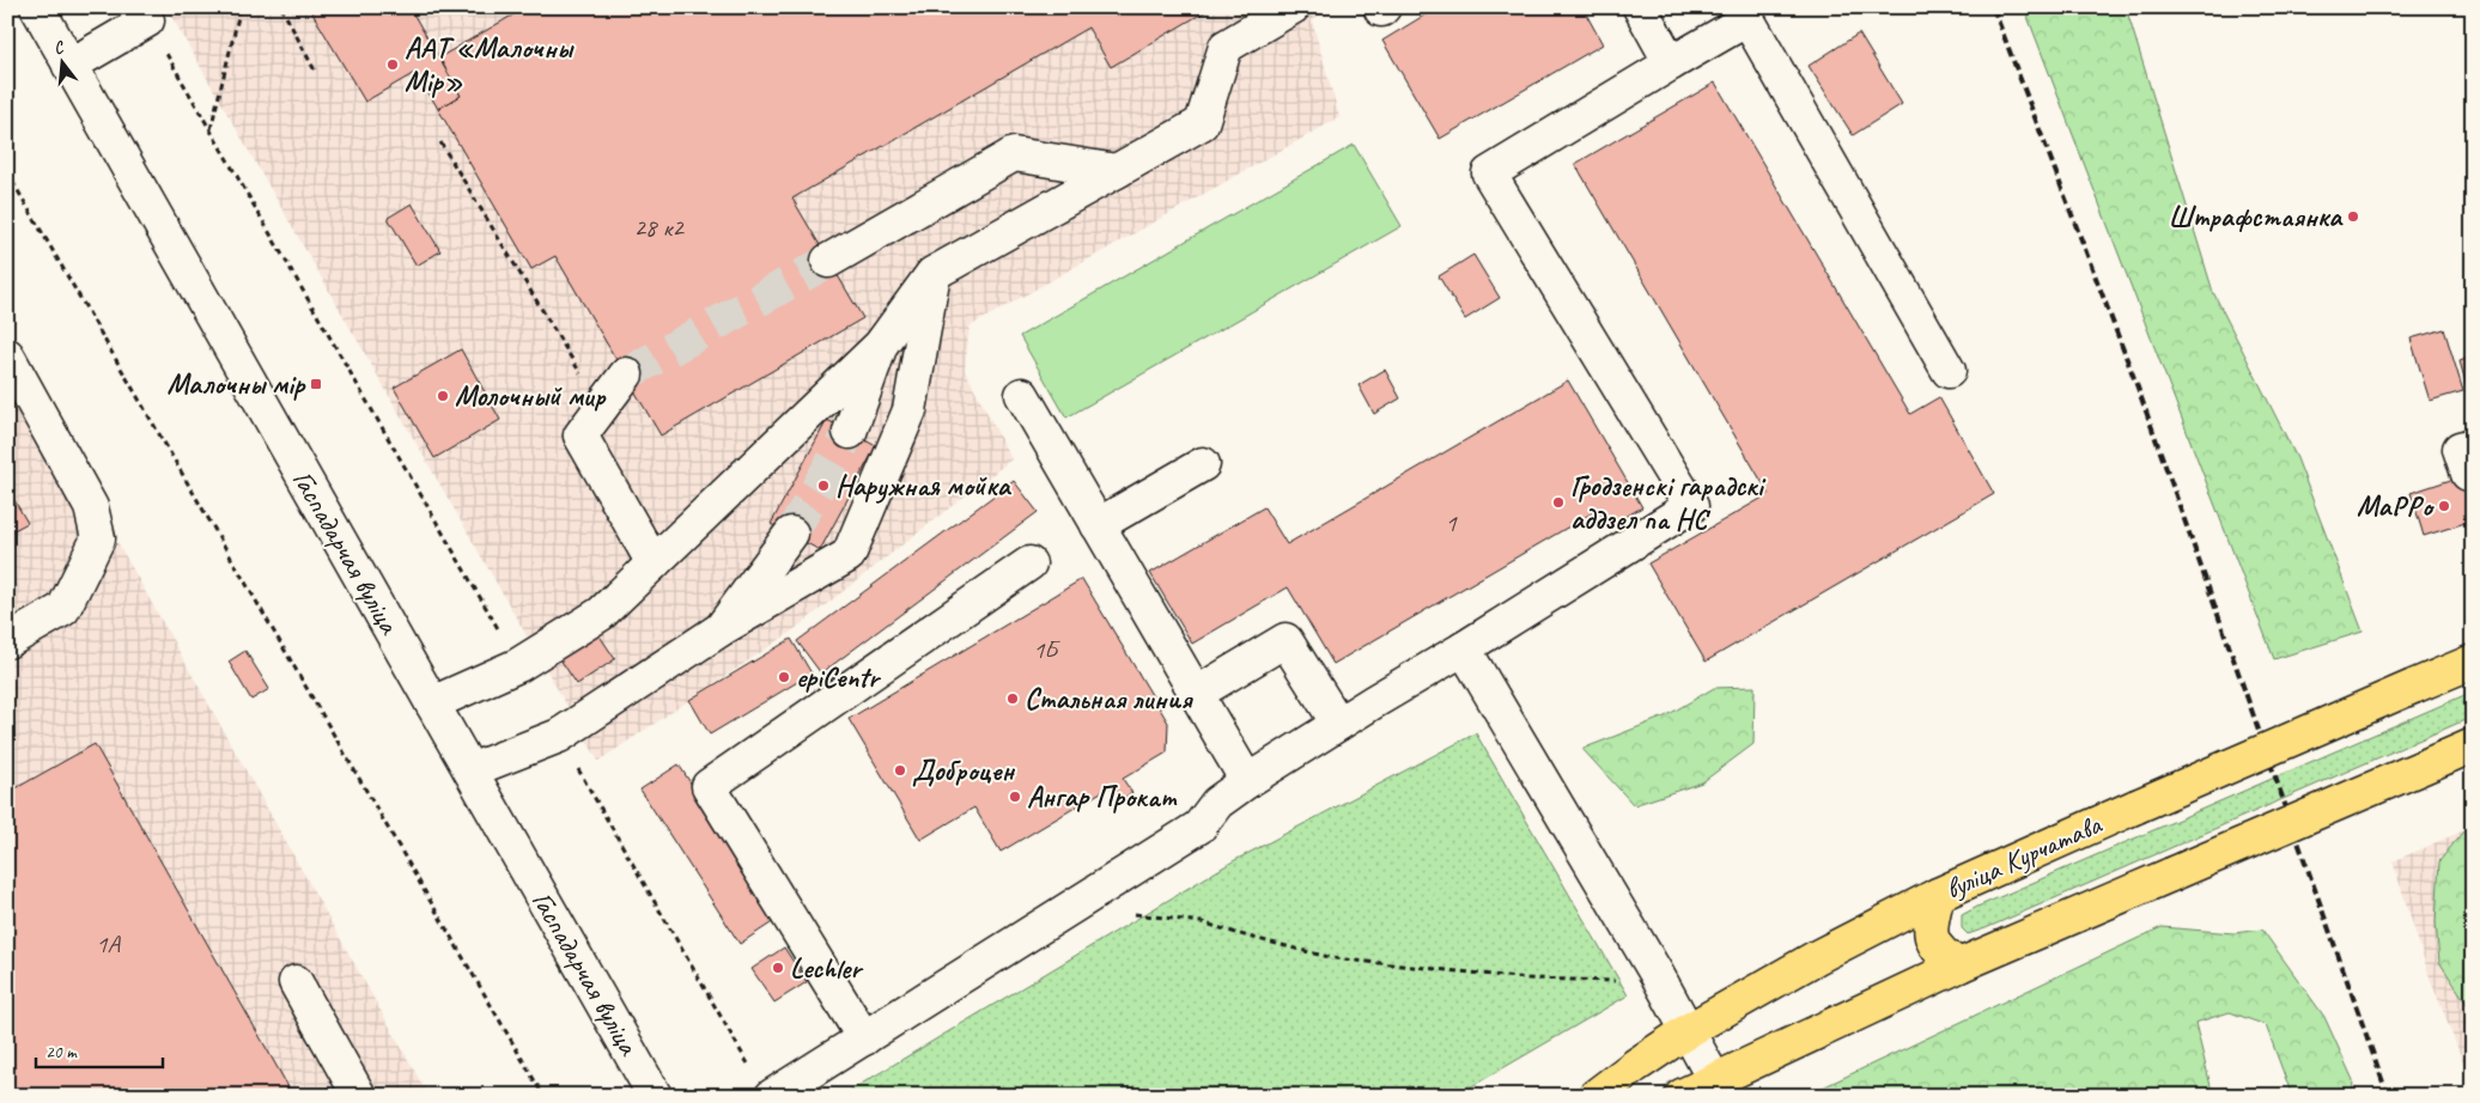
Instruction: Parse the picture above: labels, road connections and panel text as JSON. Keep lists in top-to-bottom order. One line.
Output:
{"streets":{"main road":["вуліца Курчатава"],"street":["Гаспадарчая вуліца"]},"places":{"other":["ААТ «Малочны Мір»","Штрафстаянка","Молочный мир","Наружная мойка","Гродзенскі гарадскі аддзел па НС","МаРРо","epiCentr","Стальная линия","Доброцен","Ангар Прокат","Lechler"],"transit":["Малочны мір"]},"house_numbers":["28 к2","1","1Б","1А"],"scale_bar":"20 m","north":"top"}
